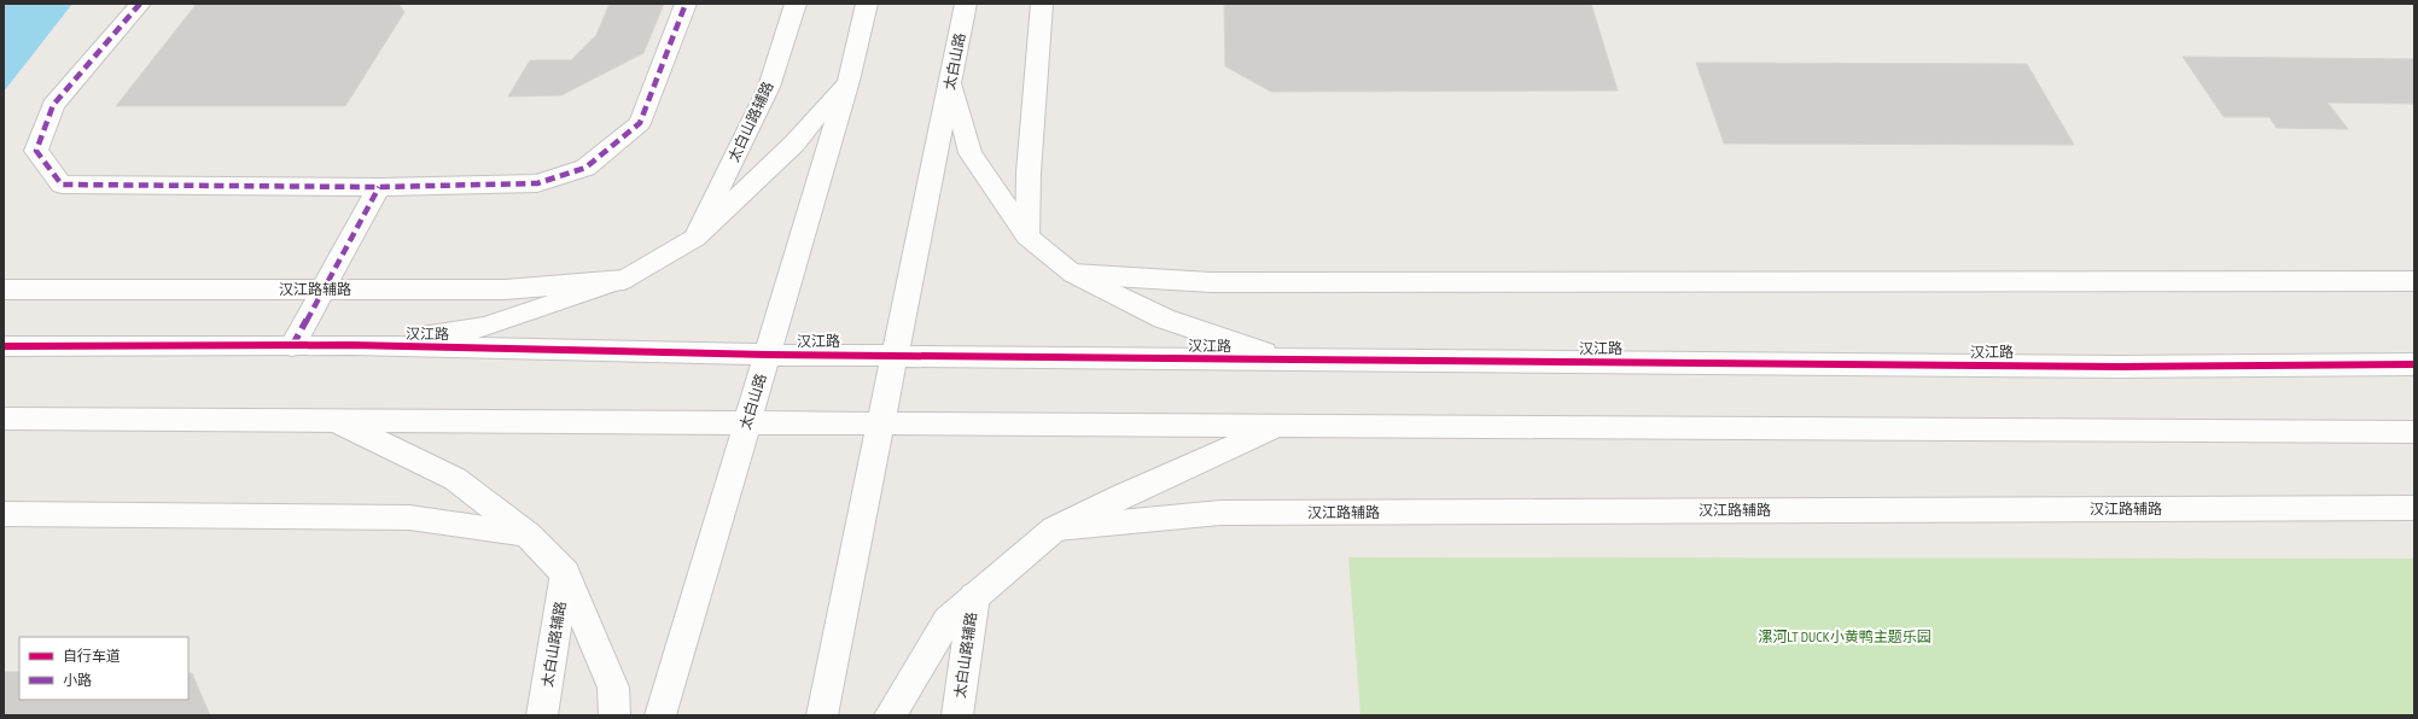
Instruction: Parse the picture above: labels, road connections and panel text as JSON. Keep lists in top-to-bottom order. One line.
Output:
{"streets":{"street":["太白山路","太白山路辅路","汉江路辅路","汉江路"]},"crossings":[["太白山路","汉江路"]],"parks":["漯河LT DUCK小黄鸭主题乐园"],"legend":["自行车道","小路"]}
